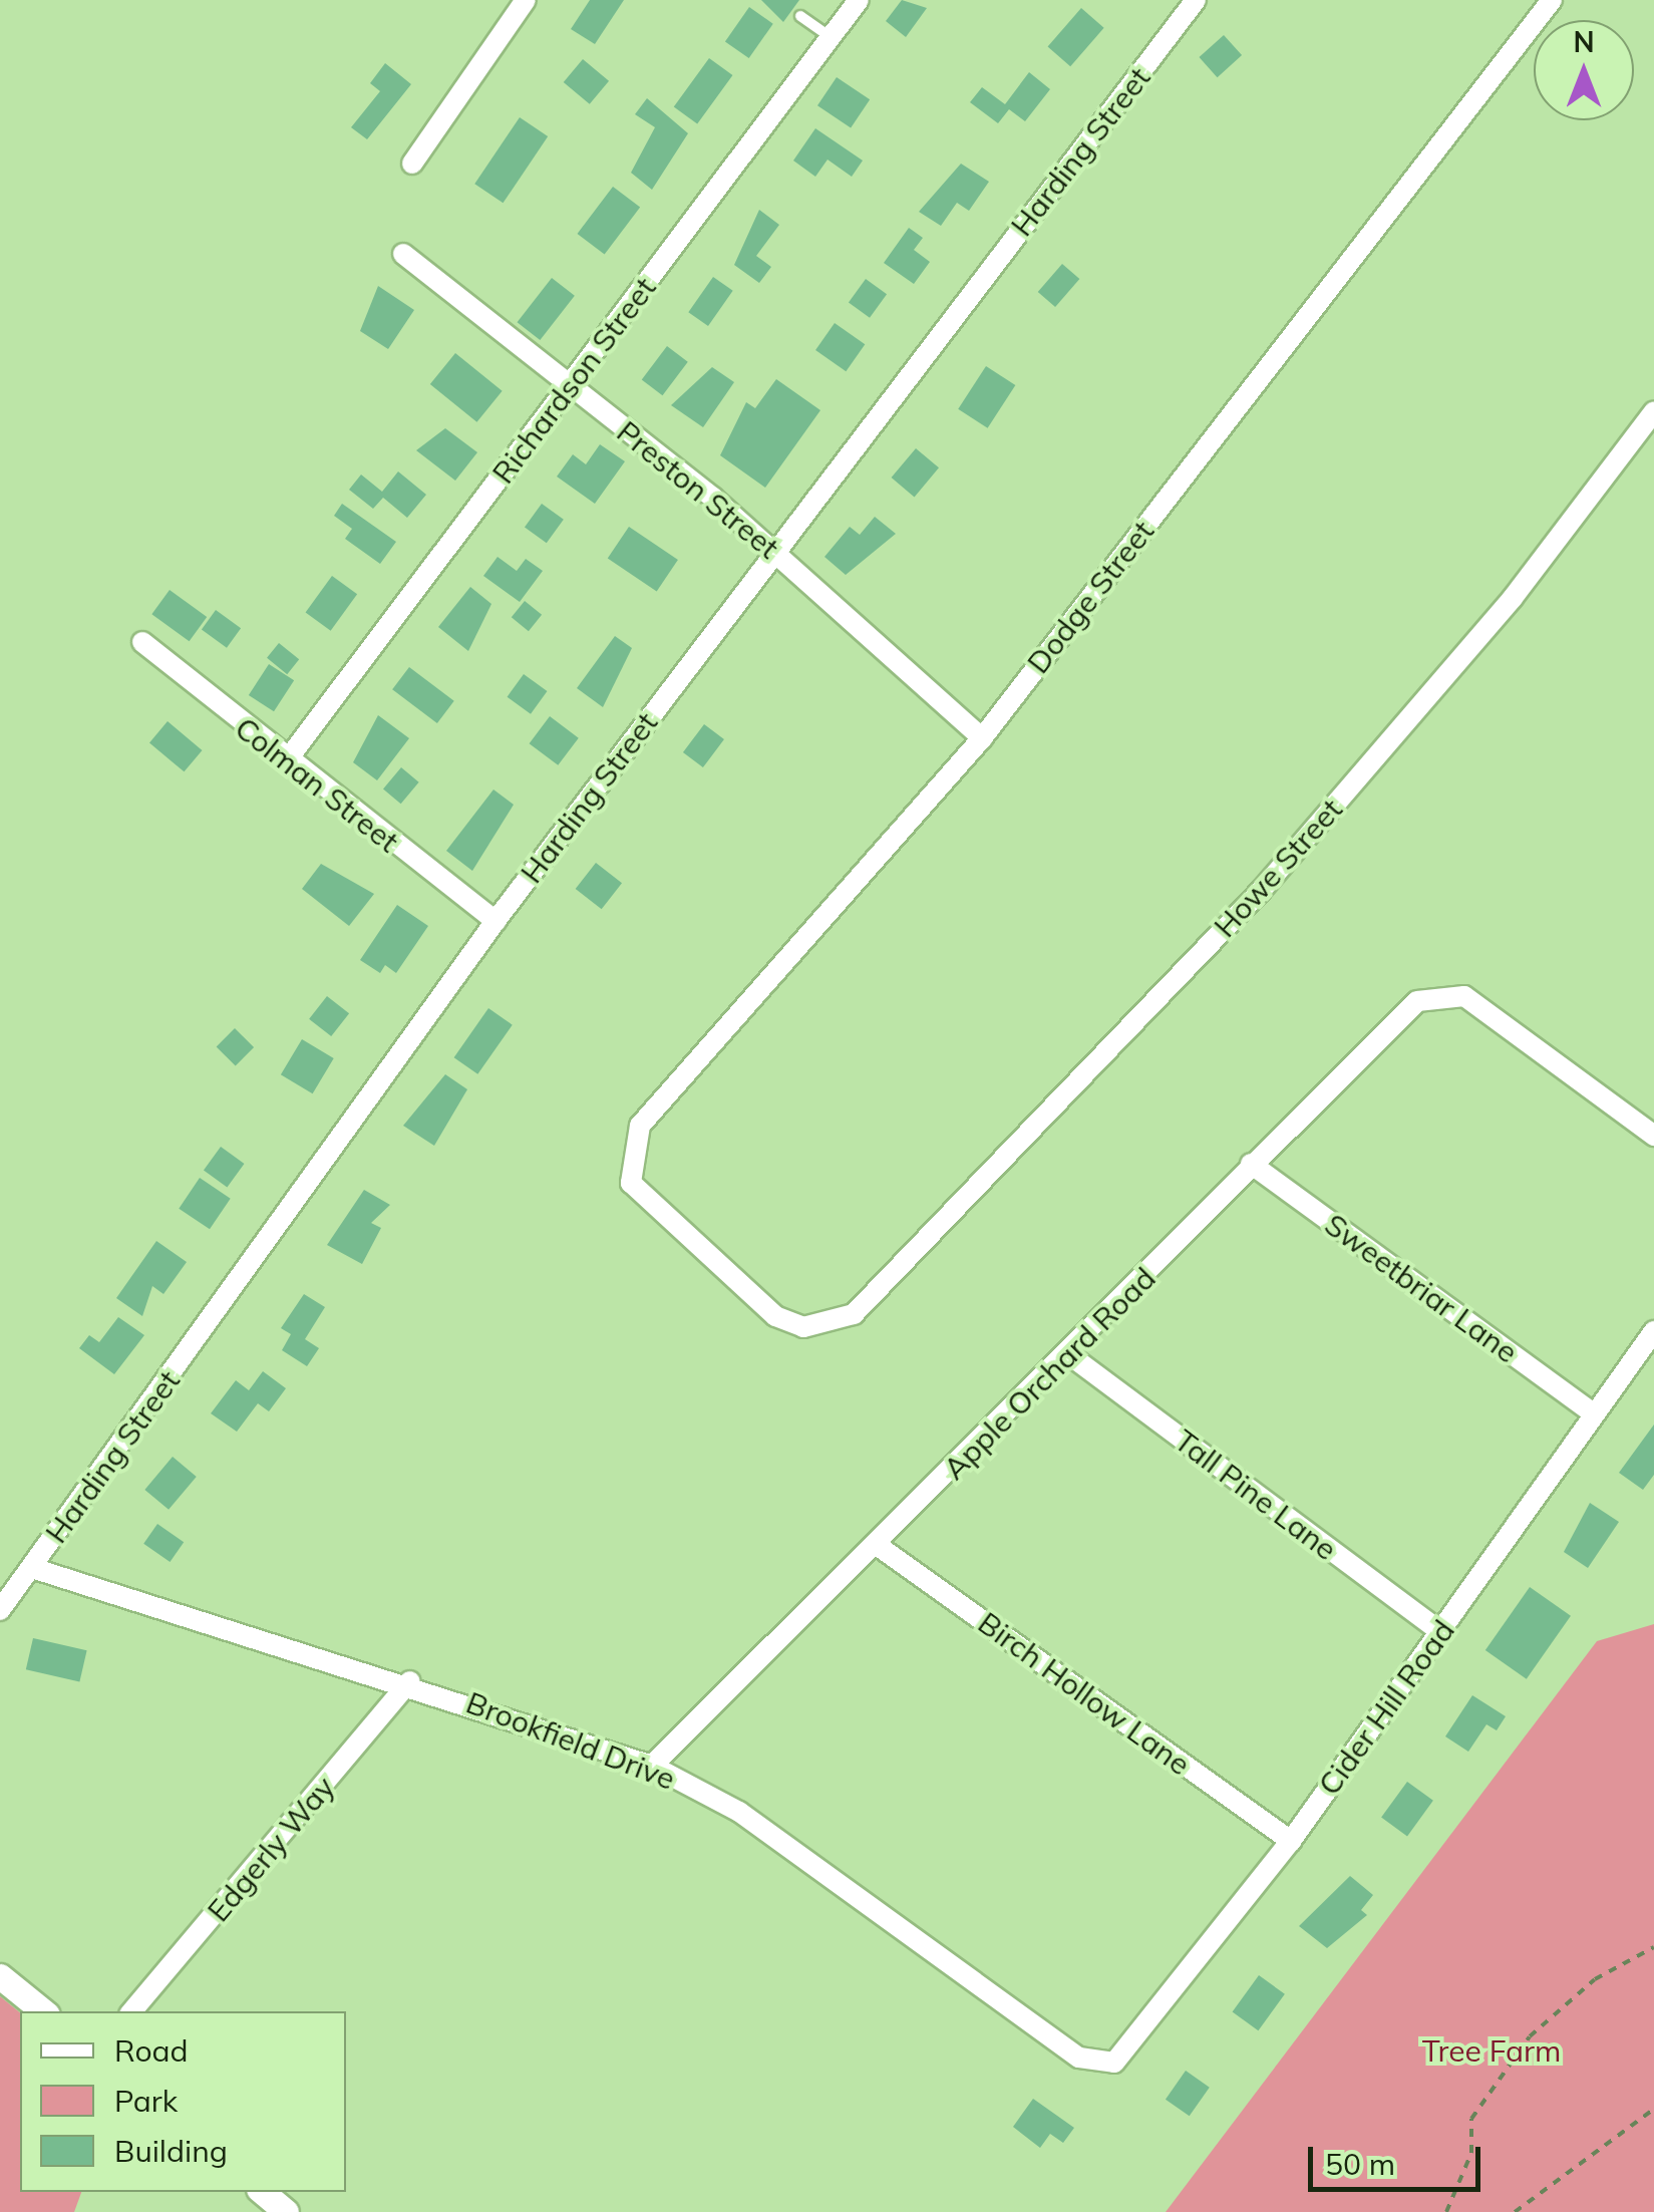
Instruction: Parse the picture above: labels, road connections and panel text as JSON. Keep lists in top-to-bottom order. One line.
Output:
{"streets":{"street":["Harding Street","Richardson Street","Preston Street","Dodge Street","Colman Street","Howe Street","Sweetbriar Lane","Apple Orchard Road","Tall Pine Lane","Birch Hollow Lane","Cider Hill Road","Brookfield Drive","Edgerly Way"]},"crossings":[["Harding Street","Preston Street"],["Harding Street","Colman Street"],["Harding Street","Brookfield Drive"],["Richardson Street","Preston Street"],["Richardson Street","Colman Street"],["Preston Street","Dodge Street"],["Dodge Street","Howe Street"],["Sweetbriar Lane","Apple Orchard Road"],["Sweetbriar Lane","Cider Hill Road"],["Apple Orchard Road","Tall Pine Lane"],["Apple Orchard Road","Birch Hollow Lane"],["Apple Orchard Road","Brookfield Drive"],["Tall Pine Lane","Cider Hill Road"],["Birch Hollow Lane","Cider Hill Road"],["Cider Hill Road","Brookfield Drive"],["Brookfield Drive","Edgerly Way"]],"parks":["Tree Farm"],"legend":["Road","Park","Building"],"scale_bar":"50 m","north":"top"}
